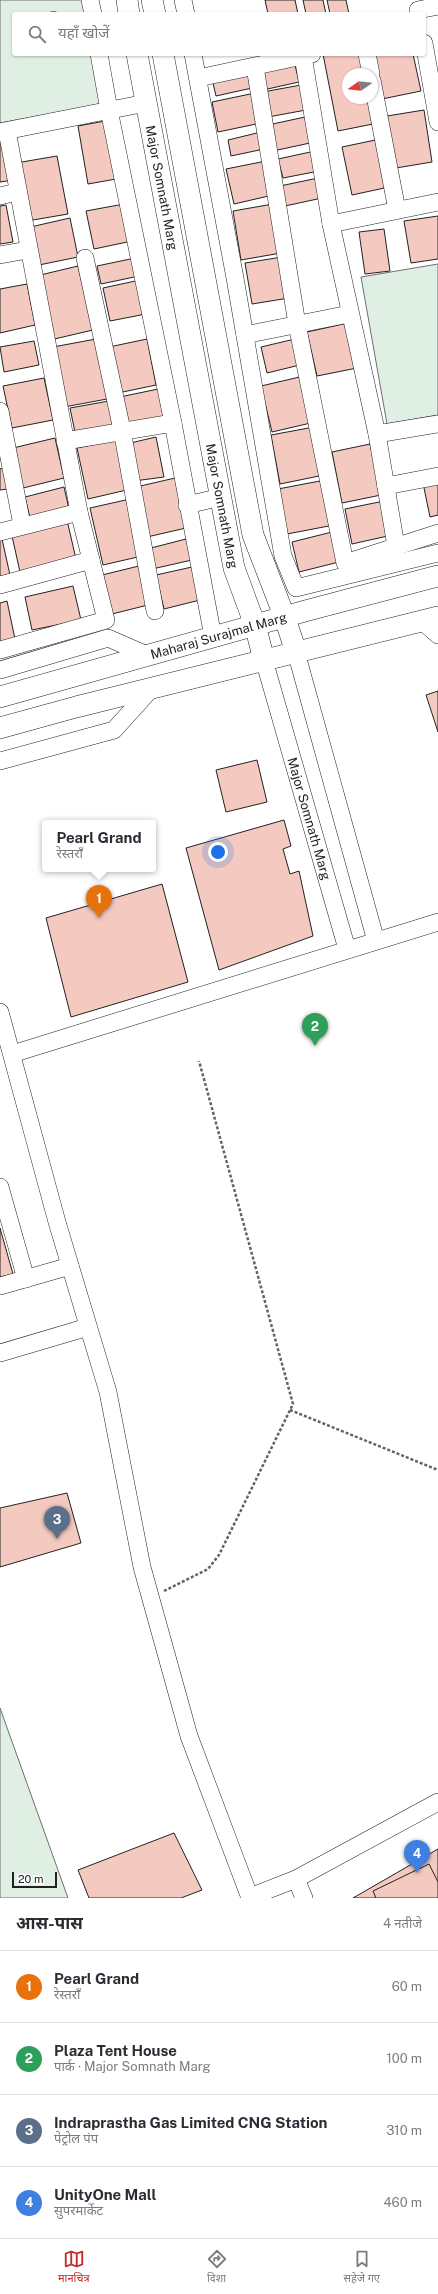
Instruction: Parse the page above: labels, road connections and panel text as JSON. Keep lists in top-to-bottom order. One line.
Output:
{"streets":{"main road":["Major Somnath Marg","Maharaj Surajmal Marg"]},"crossings":[["Major Somnath Marg","Maharaj Surajmal Marg"]],"scale_bar":"20 m","north":"left","page":{"search":"यहाँ खोजें","popup":["Pearl Grand","रेस्तराँ"],"pins":["1","2","3","4"],"scale":"20 m","heading":["आस-पास","4 नतीजे"],"list":[{"mark":"1","name":"Pearl Grand","note":"रेस्तराँ","value":"60 m"},{"mark":"2","name":"Plaza Tent House","note":"पार्क · Major Somnath Marg","value":"100 m"},{"mark":"3","name":"Indraprastha Gas Limited CNG Station","note":"पेट्रोल पंप","value":"310 m"},{"mark":"4","name":"UnityOne Mall","note":"सुपरमार्केट","value":"460 m"}],"nav":["मानचित्र","दिशा","सहेजे गए"]}}
